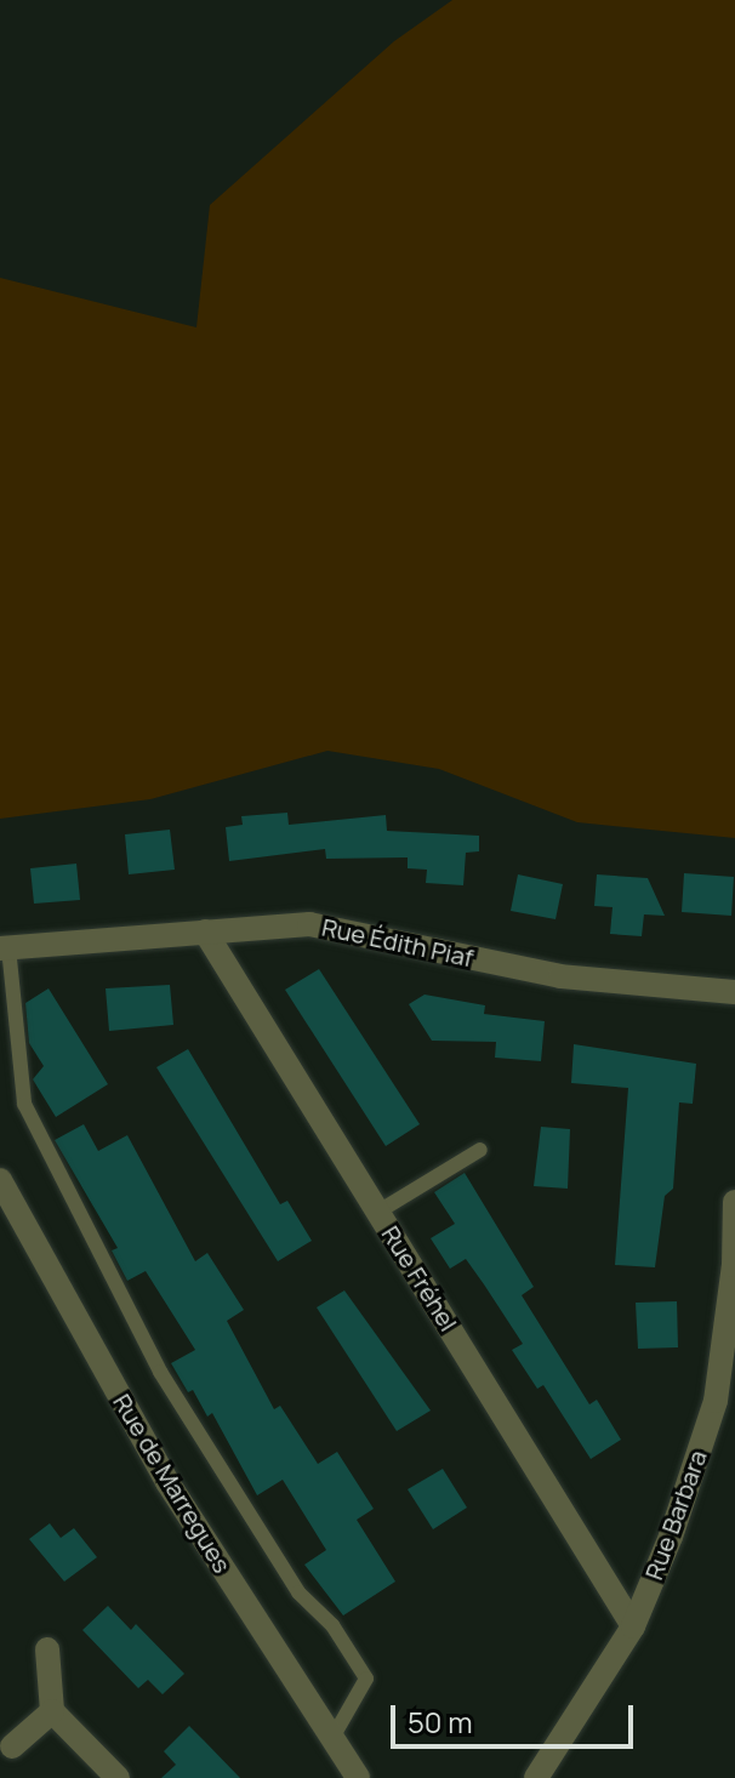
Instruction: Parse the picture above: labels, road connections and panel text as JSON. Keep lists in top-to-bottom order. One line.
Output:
{"streets":{"street":["Rue Édith Piaf","Rue Fréhel","Rue de Marregues","Rue Barbara"]},"crossings":[["Rue Édith Piaf","Rue Fréhel"],["Rue Fréhel","Rue Barbara"]],"scale_bar":"50 m"}
